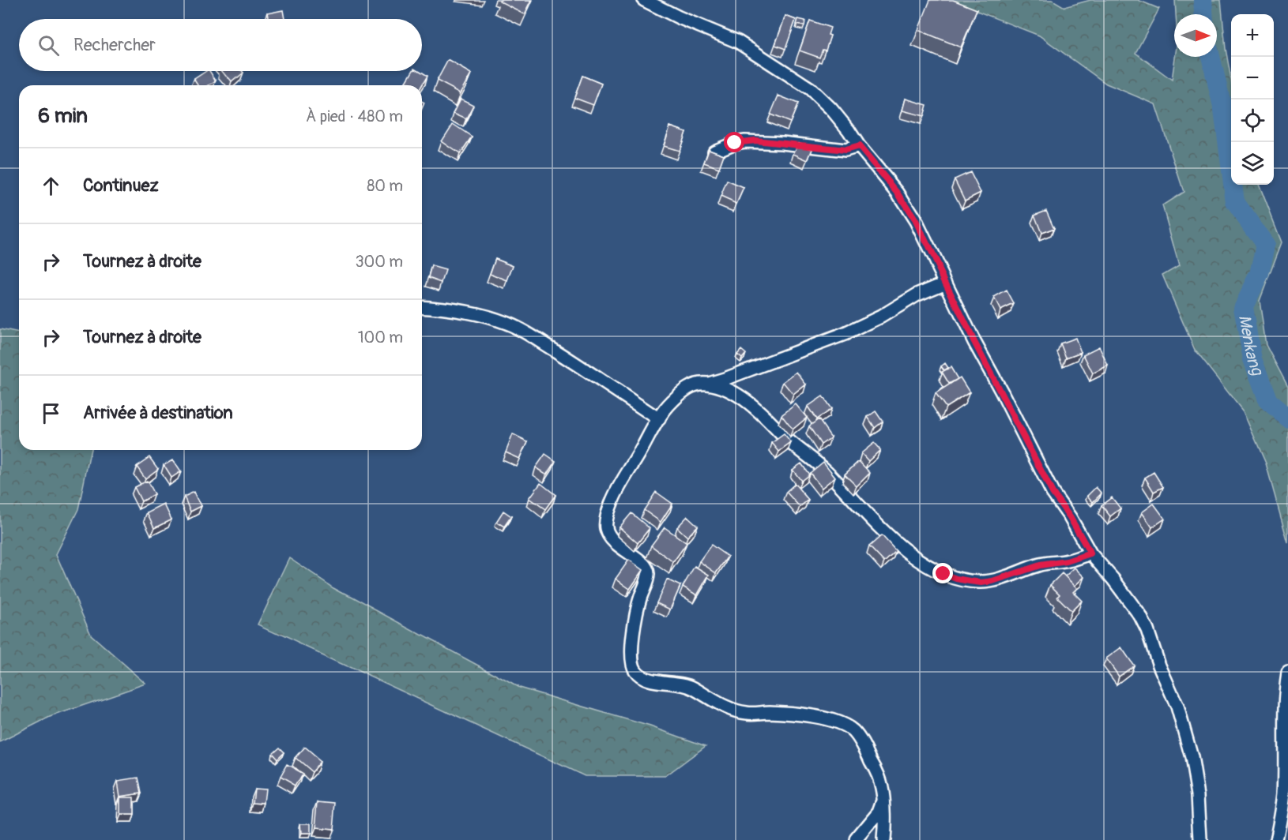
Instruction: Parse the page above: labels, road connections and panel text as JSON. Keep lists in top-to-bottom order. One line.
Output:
{"water":["Menkang"],"north":"right","page":{"map_buttons":["+","−"],"search":"Rechercher","heading":["6 min","À pied · 480 m"],"list":[["Continuez","80 m"],["Tournez à droite","300 m"],["Tournez à droite","100 m"],"Arrivée à destination"]}}
